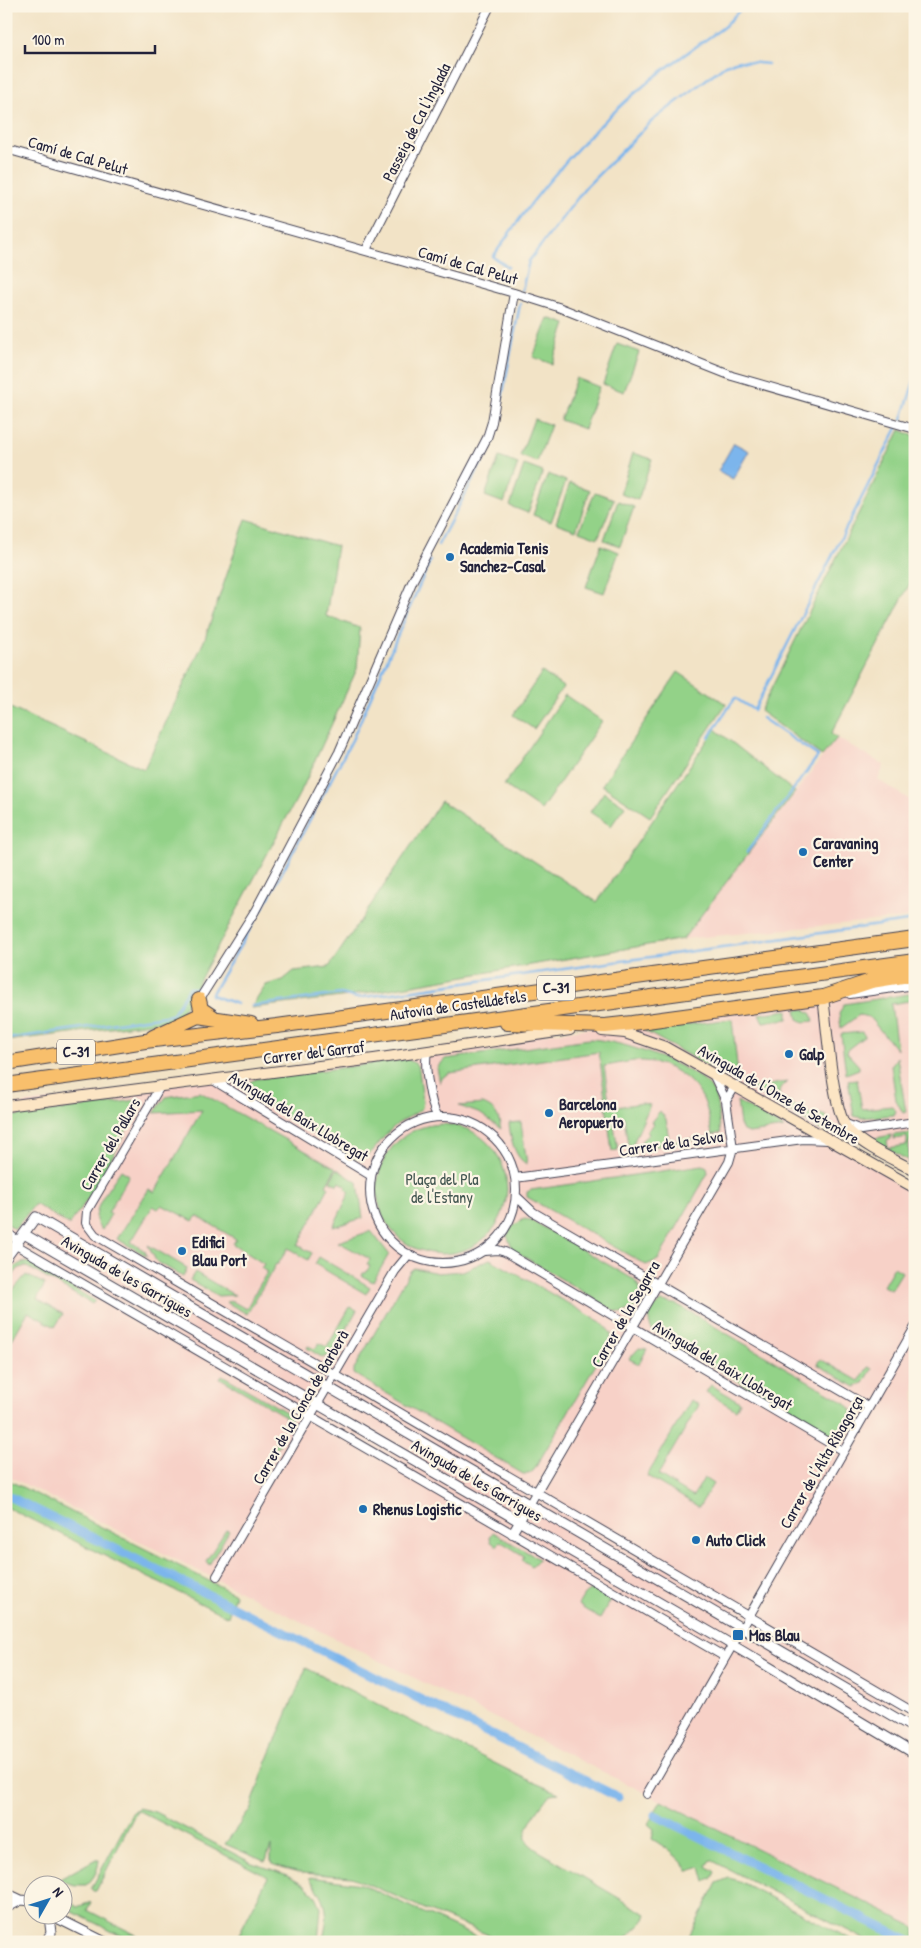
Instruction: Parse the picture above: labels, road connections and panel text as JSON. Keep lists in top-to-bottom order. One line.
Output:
{"streets":{"highway":["C-31","Autovia de Castelldefels"],"main road":["Carrer del Garraf","Avinguda de l'Onze de Setembre"],"street":["Passeig de Ca l'Inglada","Camí de Cal Pelut","Avinguda del Baix Llobregat","Carrer de la Selva","Carrer del Pallars","Avinguda de les Garrigues","Carrer de la Segarra","Carrer de la Conca de Barberà","Carrer de l'Alta Ribagorça"]},"crossings":[["Passeig de Ca l'Inglada","Camí de Cal Pelut"],["Carrer del Garraf","Avinguda de l'Onze de Setembre"],["Carrer del Garraf","Avinguda del Baix Llobregat"],["Carrer del Garraf","Carrer del Pallars"],["Avinguda de l'Onze de Setembre","Carrer de la Selva"],["Avinguda de l'Onze de Setembre","Carrer de la Segarra"],["Avinguda del Baix Llobregat","Carrer de la Selva"],["Avinguda del Baix Llobregat","Carrer de la Segarra"],["Avinguda del Baix Llobregat","Carrer de la Conca de Barberà"],["Avinguda del Baix Llobregat","Carrer de l'Alta Ribagorça"],["Carrer de la Selva","Carrer de la Segarra"],["Carrer de la Selva","Carrer de la Conca de Barberà"],["Carrer del Pallars","Avinguda de les Garrigues"],["Avinguda de les Garrigues","Carrer de la Segarra"],["Avinguda de les Garrigues","Carrer de la Conca de Barberà"],["Avinguda de les Garrigues","Carrer de l'Alta Ribagorça"]],"parks":["Plaça del Pla de l'Estany"],"places":{"other":["Academia Tenis Sanchez-Casal","Caravaning Center","Galp","Barcelona Aeropuerto","Edifici Blau Port","Rhenus Logistic","Auto Click"],"transit":["Mas Blau"]},"scale_bar":"100 m","north":"top right"}
